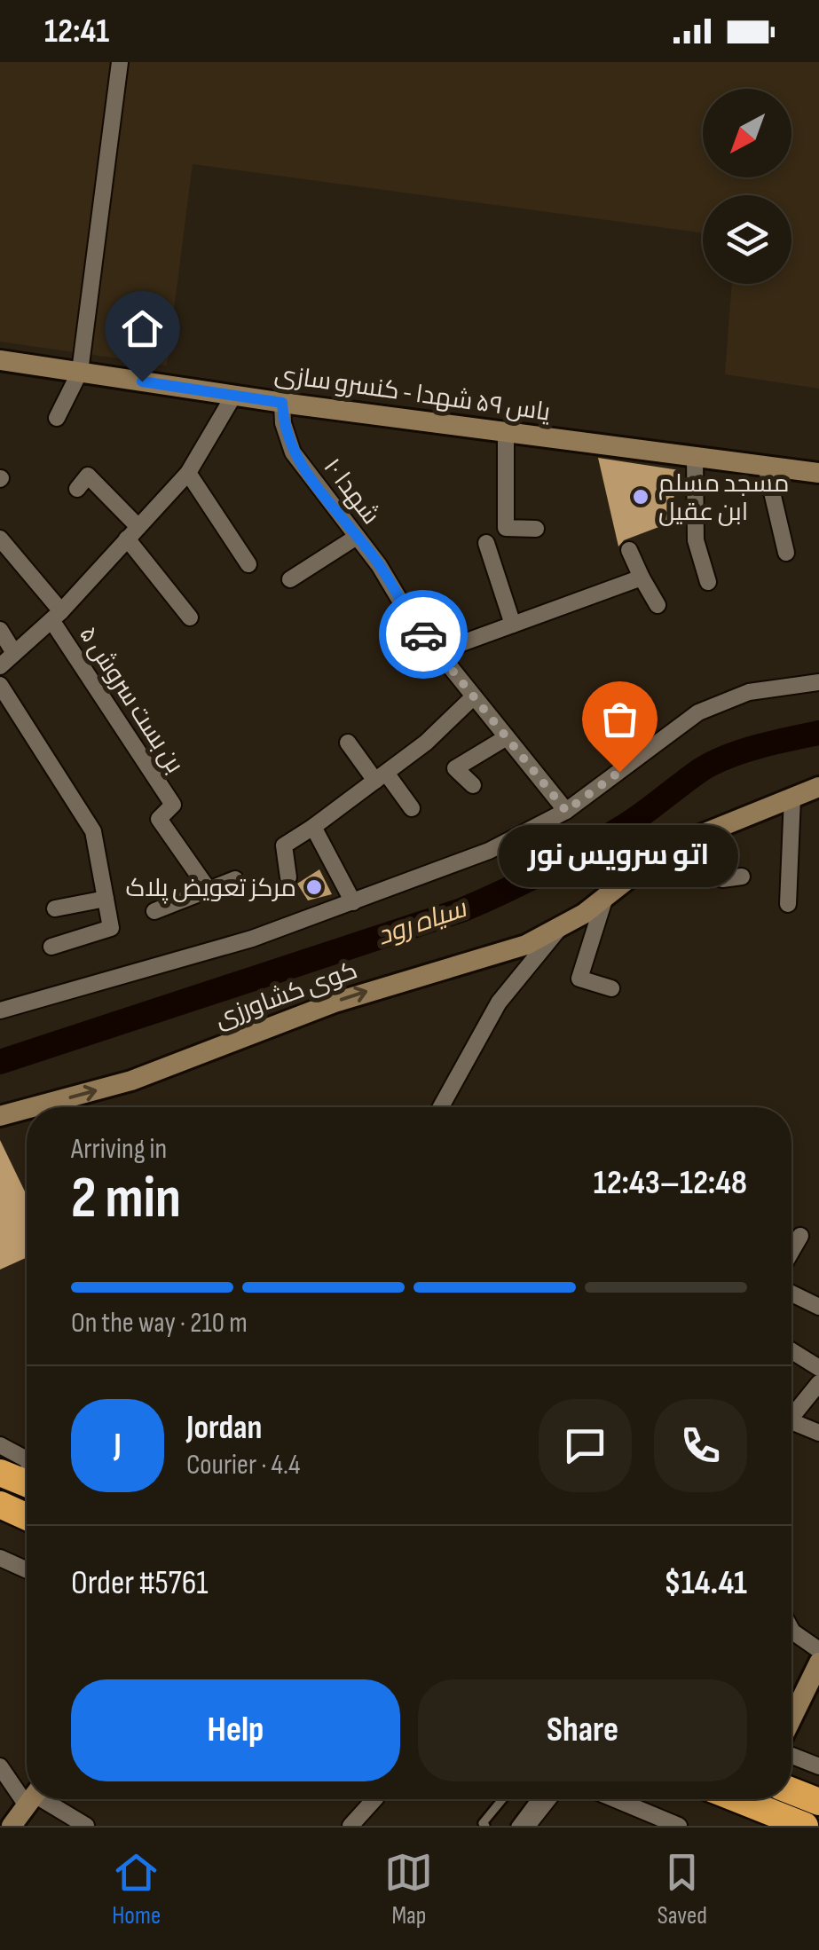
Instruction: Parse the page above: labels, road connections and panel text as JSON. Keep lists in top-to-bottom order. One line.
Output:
{"streets":{"street":["یاس ۵۹ شهدا - کنسرو سازی","شهدا ۱۰","بن بست سروش ۵","کوی کشاورزی"]},"crossings":[["یاس ۵۹ شهدا - کنسرو سازی","شهدا ۱۰"]],"water":["سیاه رود"],"places":["مسجد مسلم ابن عقیل","اتو سرویس نور","مرکز تعویض پلاک"],"north":"bottom left","page":{"status":"12:41","bubble":"اتو سرویس نور","heading":["2 min","Arriving in","12:43–12:48"],"panel":["Jordan","Courier · 4.4","Order #5761","$14.41"],"bar":"On the way · 210 m","round":"J","buttons":["Help","Share"],"tabs":["Home","Map","Saved"]}}
